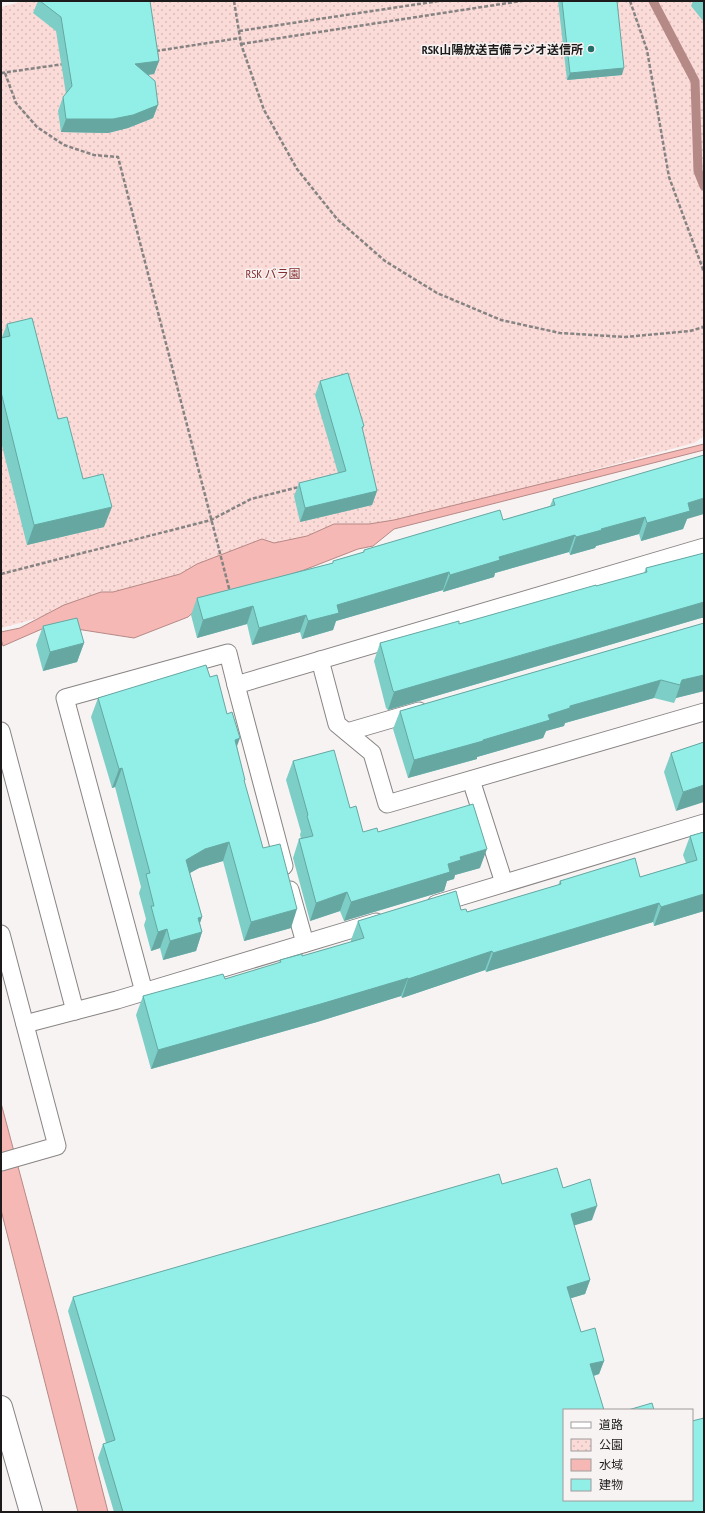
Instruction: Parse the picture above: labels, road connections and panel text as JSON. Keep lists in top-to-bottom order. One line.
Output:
{"parks":["RSK バラ園"],"places":["RSK山陽放送吉備ラジオ送信所"],"legend":["道路","公園","水域","建物"]}
